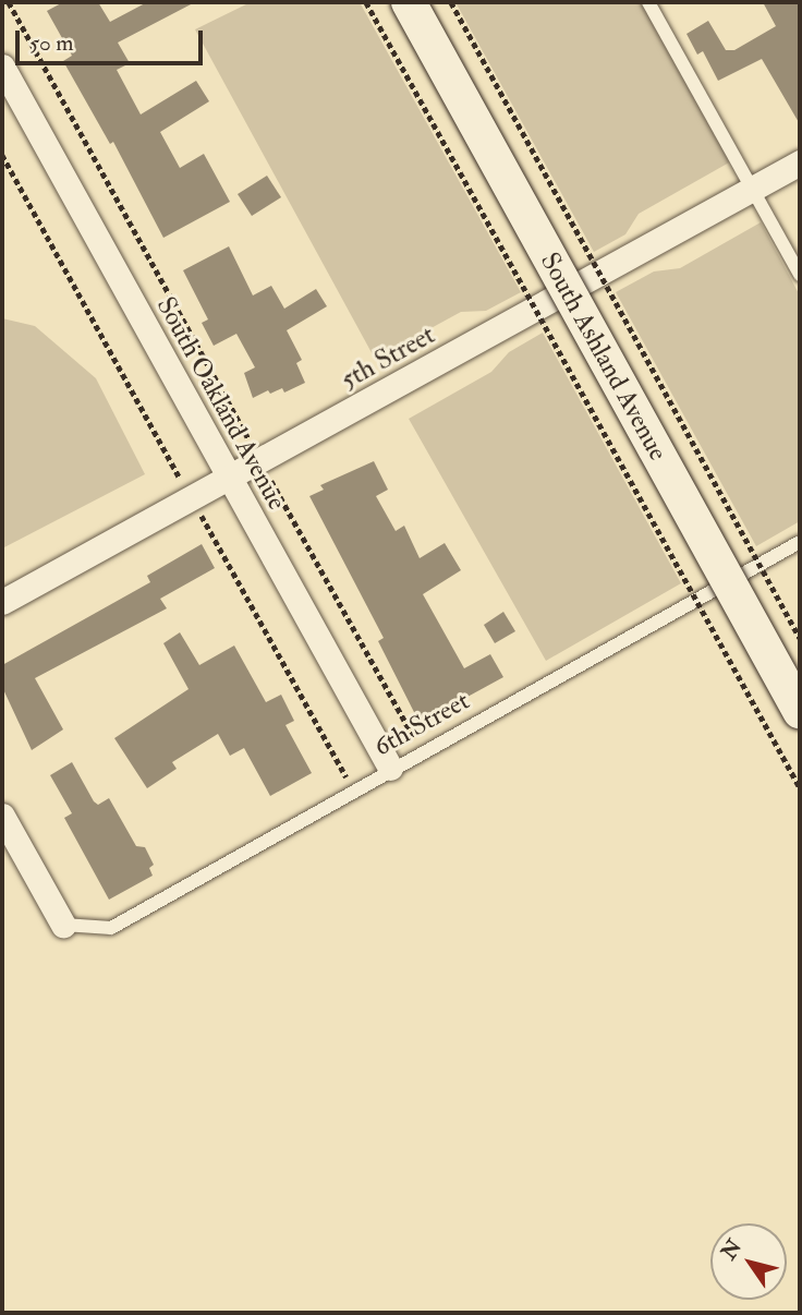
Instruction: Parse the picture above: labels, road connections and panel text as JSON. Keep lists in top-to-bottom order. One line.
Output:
{"streets":{"main road":["South Ashland Avenue"],"street":["5th Street","South Oakland Avenue"],"lane":["6th Street"]},"crossings":[["5th Street","South Oakland Avenue"],["South Oakland Avenue","6th Street"]],"scale_bar":"50 m","north":"top left"}
